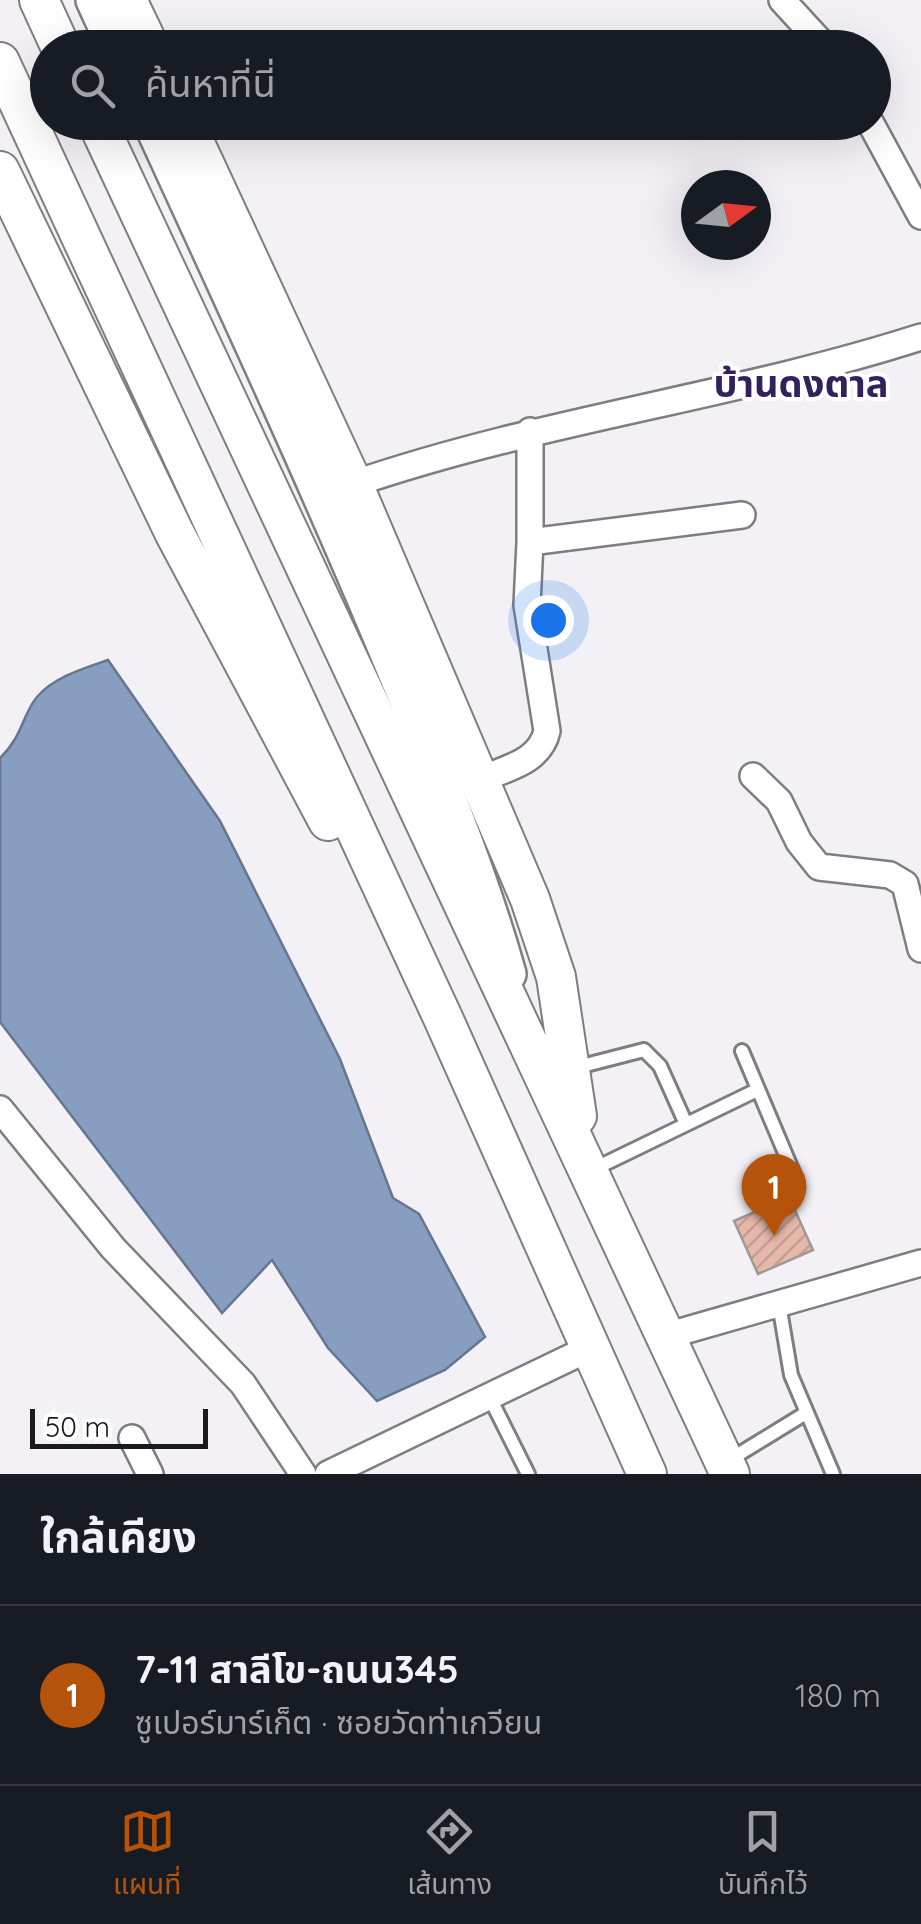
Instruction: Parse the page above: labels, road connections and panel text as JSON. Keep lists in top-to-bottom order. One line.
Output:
{"districts":["บ้านดงตาล"],"scale_bar":"50 m","north":"right","page":{"search":"ค้นหาที่นี่","pins":"1","scale":"50 m","heading":"ใกล้เคียง","list":[{"mark":"1","name":"7-11 สาลีโข-ถนน345","note":"ซูเปอร์มาร์เก็ต · ซอยวัดท่าเกวียน","value":"180 m"}],"nav":["แผนที่","เส้นทาง","บันทึกไว้"]}}
